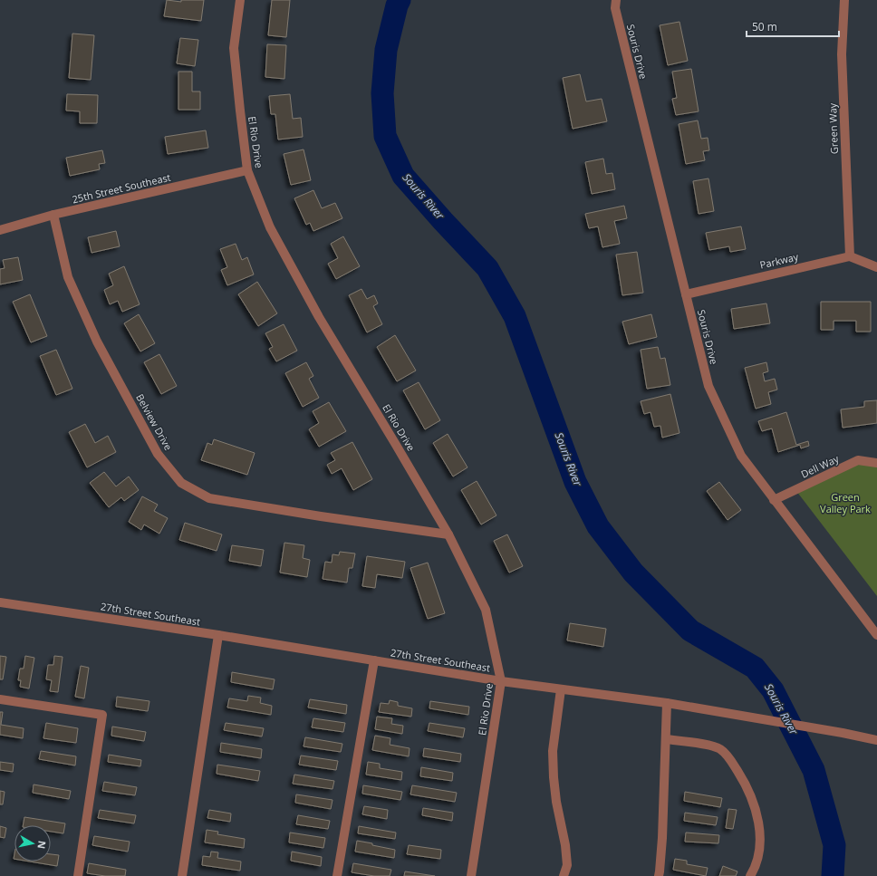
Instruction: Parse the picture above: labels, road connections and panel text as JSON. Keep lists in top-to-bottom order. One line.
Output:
{"streets":{"street":["Souris Drive","Green Way","El Rio Drive","25th Street Southeast","Parkway","Belview Drive","Dell Way","27th Street Southeast"]},"crossings":[["Souris Drive","Parkway"],["Souris Drive","Dell Way"],["Green Way","Parkway"],["El Rio Drive","25th Street Southeast"],["El Rio Drive","Belview Drive"],["El Rio Drive","27th Street Southeast"],["25th Street Southeast","Belview Drive"]],"water":["Souris River"],"parks":["Green Valley Park"],"scale_bar":"50 m","north":"right"}
